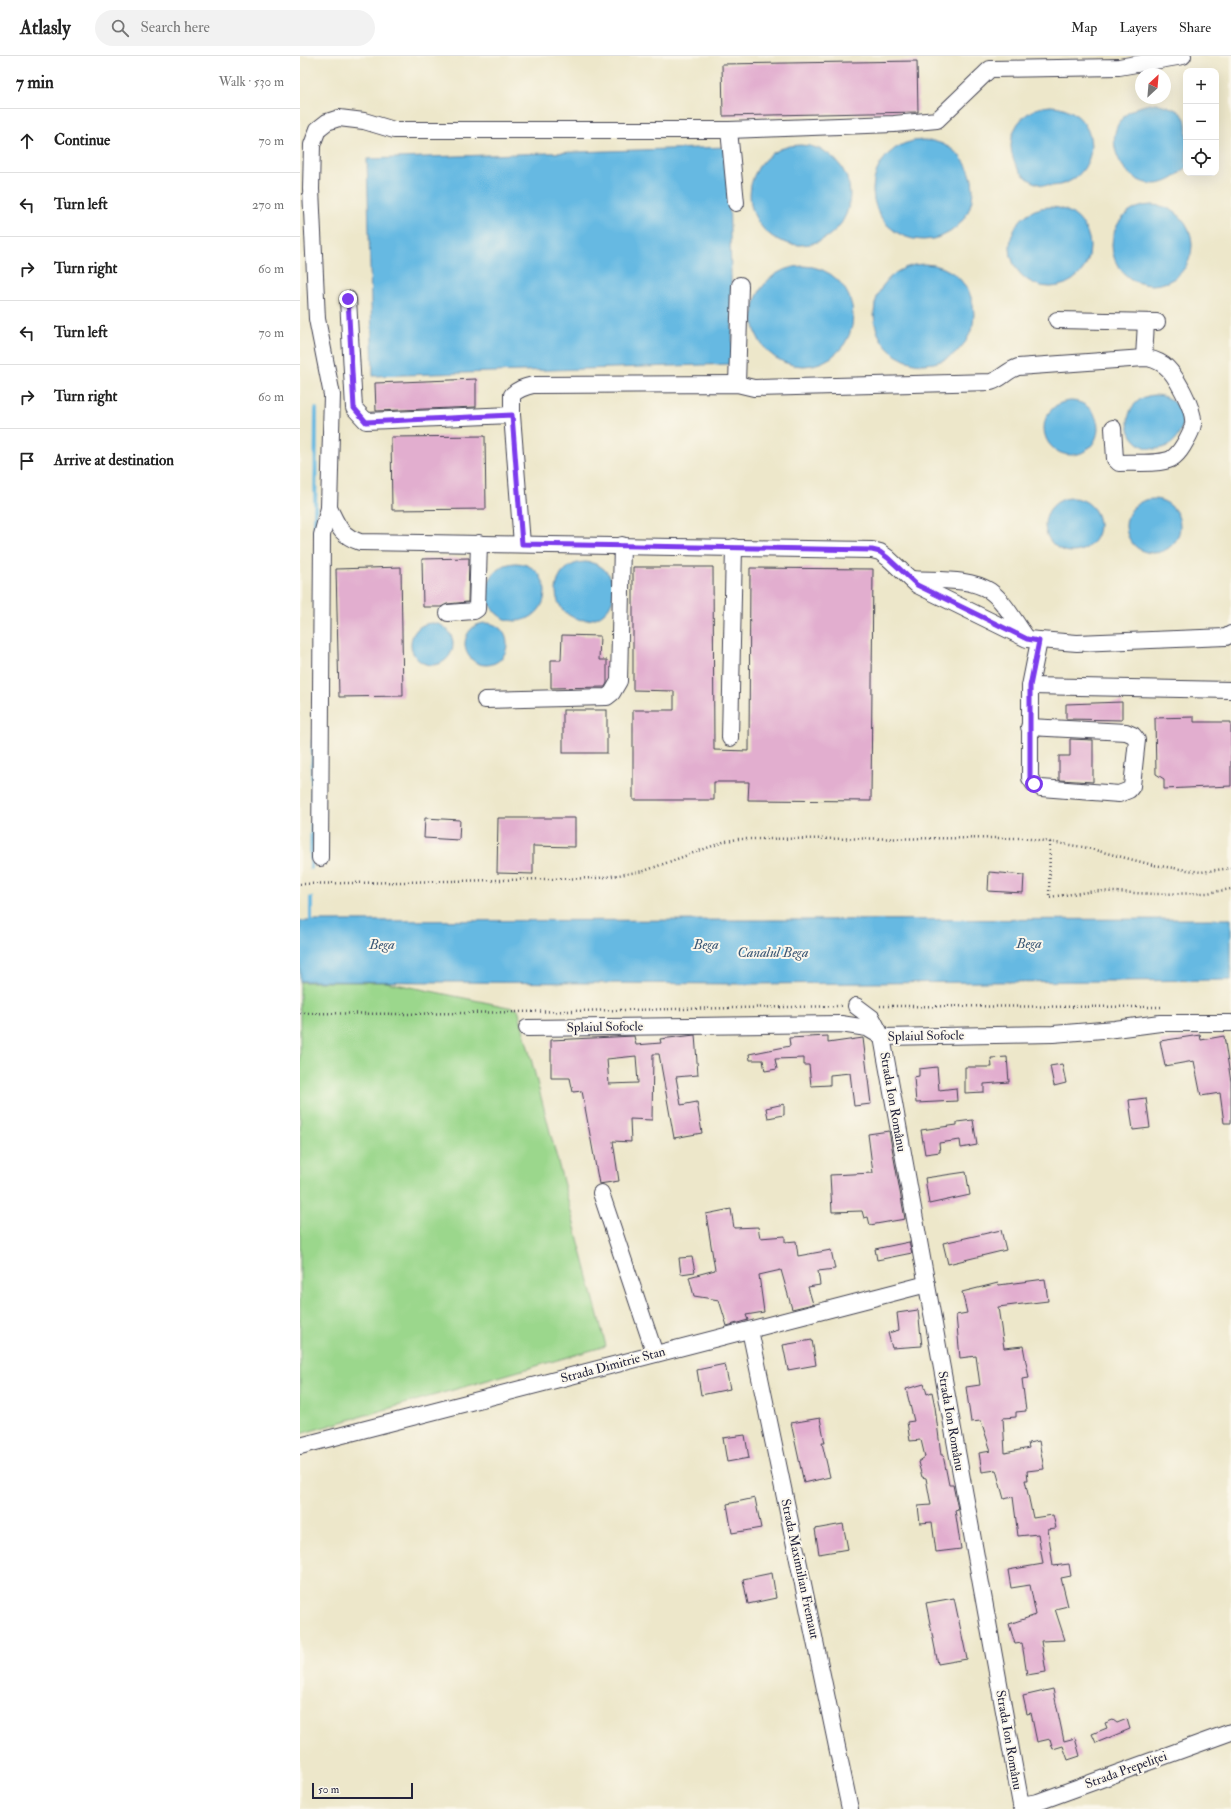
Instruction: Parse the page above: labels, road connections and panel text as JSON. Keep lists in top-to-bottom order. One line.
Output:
{"streets":{"street":["Splaiul Sofocle","Strada Ion Românu","Strada Dimitrie Stan","Strada Maximilian Fremaut","Strada Prepeliței"]},"crossings":[["Splaiul Sofocle","Strada Ion Românu"],["Strada Ion Românu","Strada Dimitrie Stan"],["Strada Ion Românu","Strada Prepeliței"],["Strada Dimitrie Stan","Strada Maximilian Fremaut"]],"water":["Bega","Canalul Bega"],"scale_bar":"50 m","north":"top right","page":{"header":"Atlasly","search":"Search here","nav":["Map","Layers","Share"],"heading":["7 min","Walk · 530 m"],"map_buttons":["+","−"],"list":[["Continue","70 m"],["Turn left","270 m"],["Turn right","60 m"],["Turn left","70 m"],["Turn right","60 m"],"Arrive at destination"],"scale":"50 m"}}
